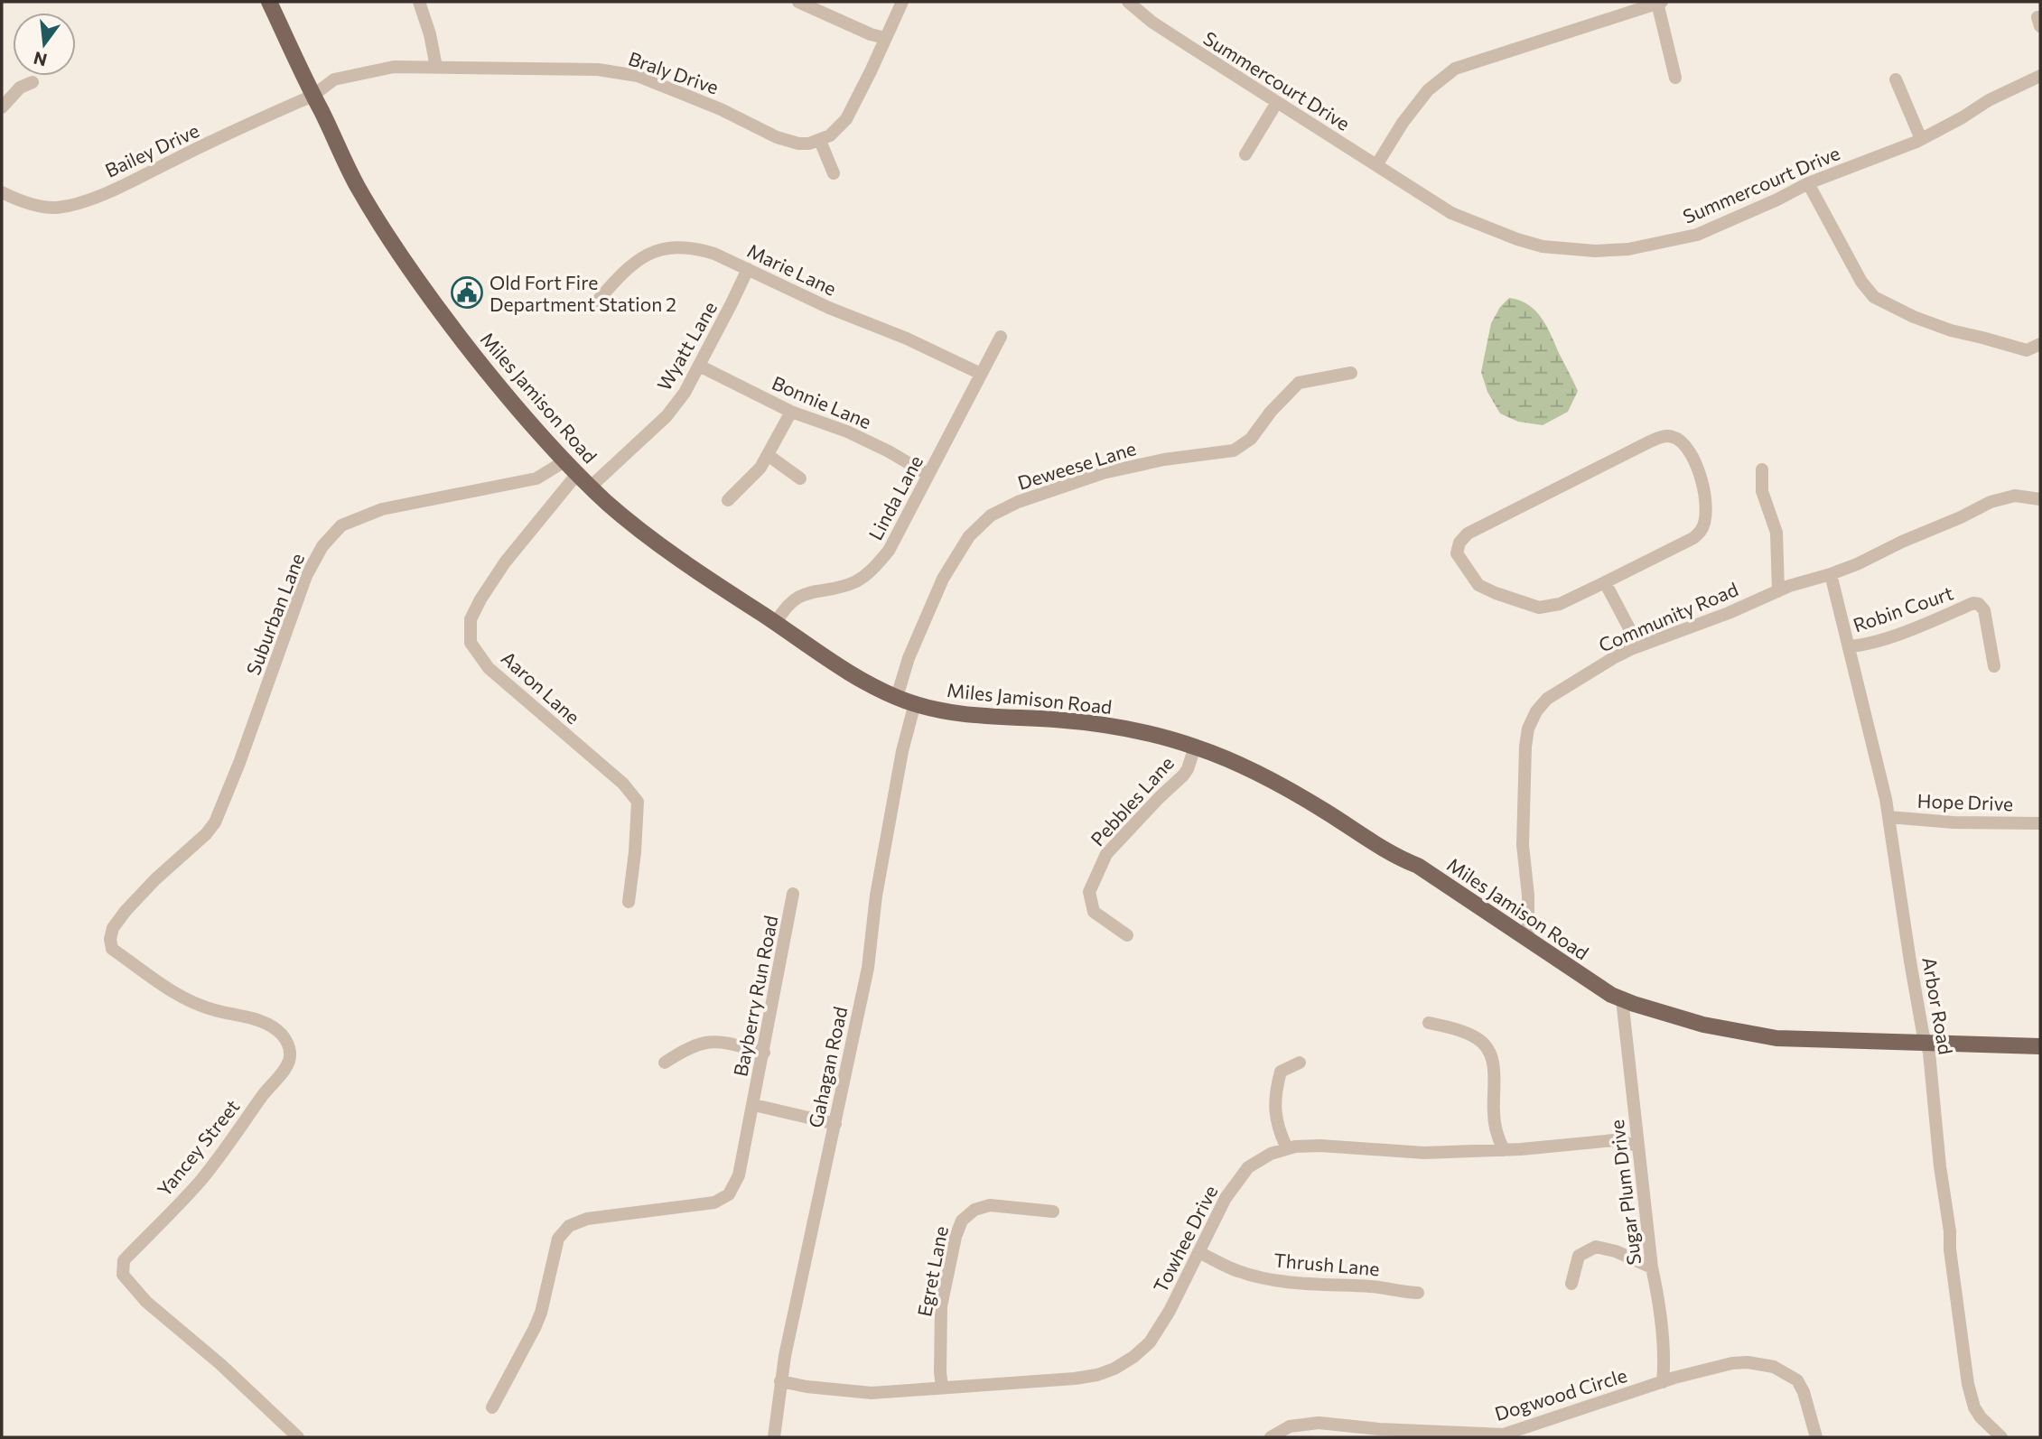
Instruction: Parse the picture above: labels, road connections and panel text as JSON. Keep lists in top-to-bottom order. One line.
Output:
{"streets":{"main road":["Miles Jamison Road"],"street":["Braly Drive","Summercourt Drive","Bailey Drive","Marie Lane","Wyatt Lane","Bonnie Lane","Deweese Lane","Linda Lane","Robin Court","Suburban Lane","Community Road","Aaron Lane","Pebbles Lane","Hope Drive","Bayberry Run Road","Arbor Road","Gahagan Road","Yancey Street","Sugar Plum Drive","Towhee Drive","Thrush Lane","Egret Lane","Dogwood Circle"]},"crossings":[["Braly Drive","Bailey Drive"],["Braly Drive","Miles Jamison Road"],["Bailey Drive","Miles Jamison Road"],["Marie Lane","Wyatt Lane"],["Marie Lane","Linda Lane"],["Wyatt Lane","Miles Jamison Road"],["Wyatt Lane","Bonnie Lane"],["Miles Jamison Road","Deweese Lane"],["Miles Jamison Road","Linda Lane"],["Miles Jamison Road","Suburban Lane"],["Miles Jamison Road","Community Road"],["Miles Jamison Road","Aaron Lane"],["Miles Jamison Road","Pebbles Lane"],["Miles Jamison Road","Arbor Road"],["Miles Jamison Road","Gahagan Road"],["Miles Jamison Road","Sugar Plum Drive"],["Bonnie Lane","Linda Lane"],["Robin Court","Arbor Road"],["Suburban Lane","Yancey Street"],["Community Road","Arbor Road"],["Hope Drive","Arbor Road"],["Bayberry Run Road","Gahagan Road"],["Gahagan Road","Towhee Drive"],["Sugar Plum Drive","Towhee Drive"],["Sugar Plum Drive","Dogwood Circle"],["Towhee Drive","Thrush Lane"],["Towhee Drive","Egret Lane"]],"places":{"public building":["Old Fort Fire Department Station 2"]},"north":"bottom"}
